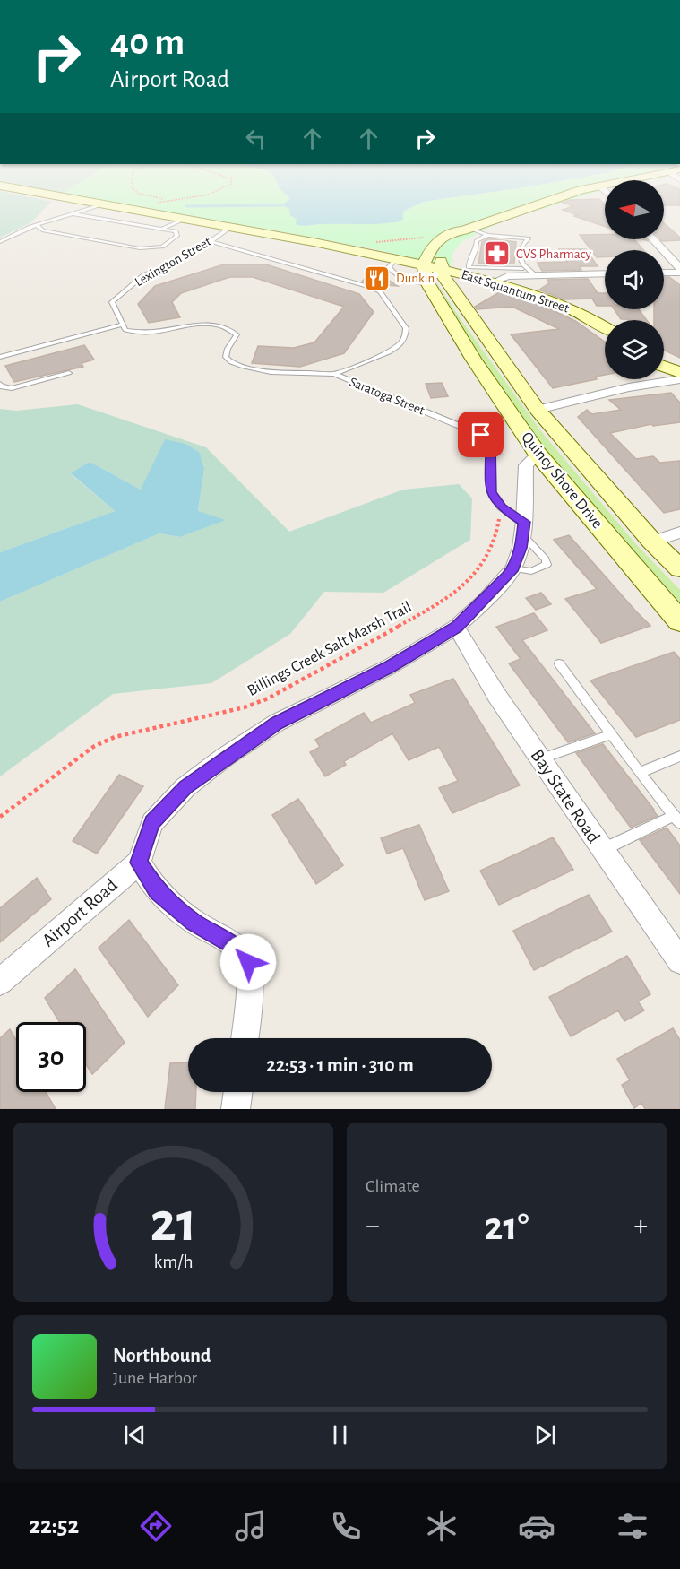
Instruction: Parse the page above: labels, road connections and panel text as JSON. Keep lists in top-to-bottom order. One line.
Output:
{"streets":{"main road":["East Squantum Street","Quincy Shore Drive"],"street":["Bay State Road","Airport Road"],"lane":["Lexington Street","Saratoga Street"],"path":["Billings Creek Salt Marsh Trail"]},"crossings":[["Lexington Street","East Squantum Street"],["Lexington Street","Saratoga Street"],["East Squantum Street","Quincy Shore Drive"],["Saratoga Street","Billings Creek Salt Marsh Trail"]],"places":{"pharmacy":["CVS Pharmacy"],"restaurant":["Dunkin'"]},"north":"left","page":{"turn":["40 m","Airport Road"],"limit":"30","trip":"22:53 · 1 min · 310 m","tile":"Climate","heat":["−","21°","+"],"song":["Northbound","June Harbor"],"tabs":"22:52","gauge":["21","km/h"]}}
